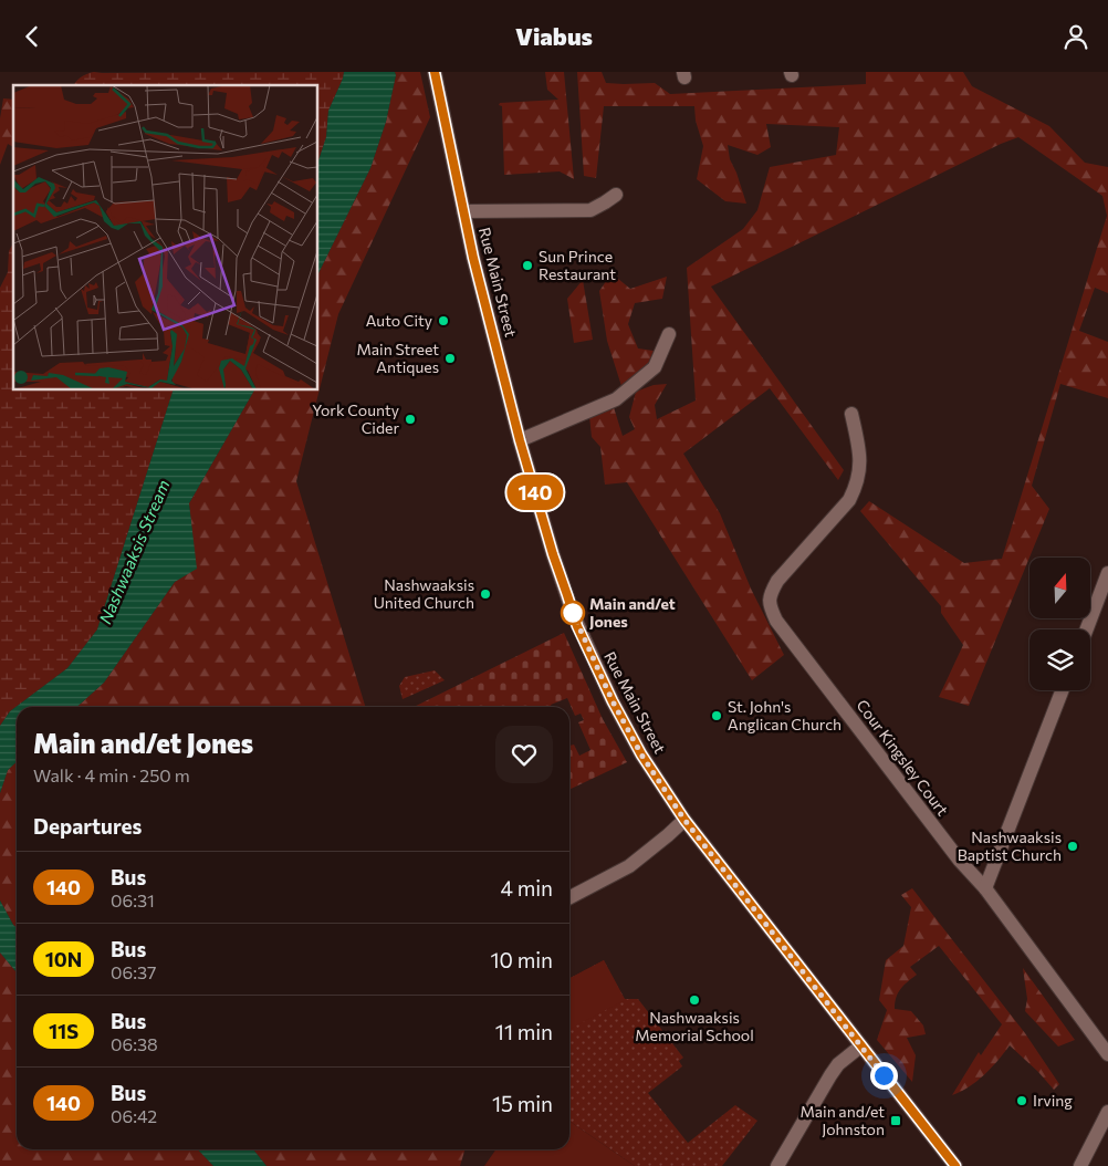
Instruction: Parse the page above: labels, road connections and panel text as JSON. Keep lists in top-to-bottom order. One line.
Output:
{"streets":{"street":["Rue Main Street","Cour Kingsley Court"]},"water":["Nashwaaksis Stream"],"places":{"other":["Sun Prince Restaurant","Auto City","Main Street Antiques","York County Cider","Nashwaaksis United Church","Main and/et Jones","St. John's Anglican Church","Nashwaaksis Baptist Church","Nashwaaksis Memorial School","Irving"],"transit":["Main and/et Johnston"]},"lines":["bus line 140"],"north":"top","page":{"header":"Viabus","on_map":"140","heading":[["Main and/et Jones","Walk · 4 min · 250 m"],"Departures"],"list":[{"mark":"140","name":"Bus","note":"06:31","value":"4 min"},{"mark":"10N","name":"Bus","note":"06:37","value":"10 min"},{"mark":"11S","name":"Bus","note":"06:38","value":"11 min"},{"mark":"140","name":"Bus","note":"06:42","value":"15 min"}]}}
